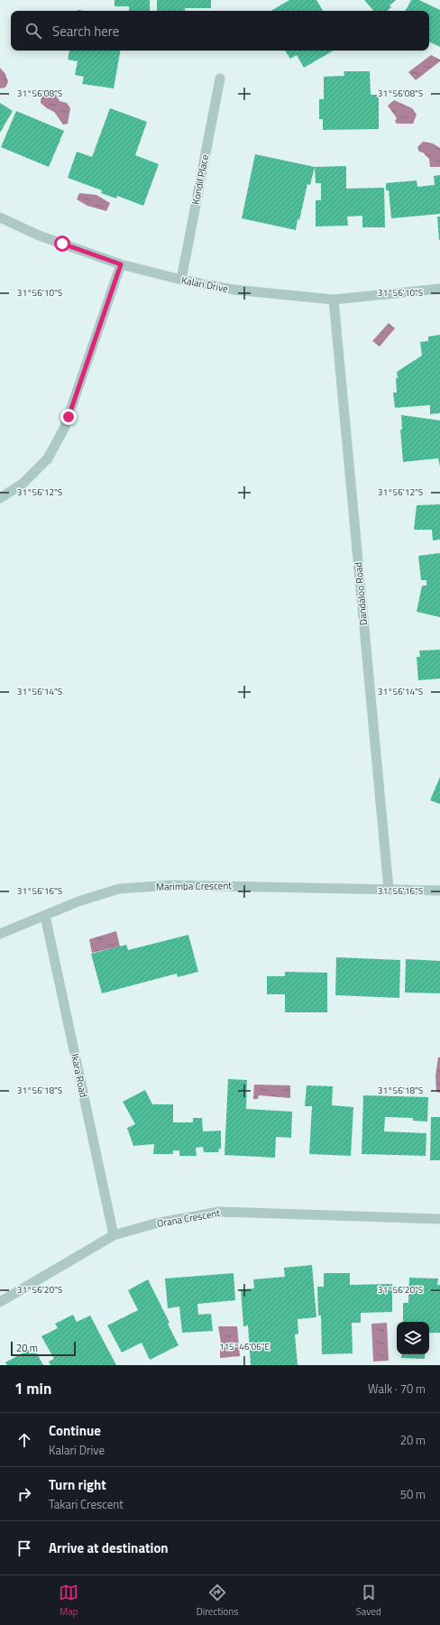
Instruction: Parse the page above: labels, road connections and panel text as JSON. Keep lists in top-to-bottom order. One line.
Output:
{"streets":{"street":["Kondil Place","Kalari Drive","Dandaloo Road","Marimba Crescent","Ikara Road","Orana Crescent"]},"crossings":[["Kondil Place","Kalari Drive"],["Kalari Drive","Dandaloo Road"],["Dandaloo Road","Marimba Crescent"],["Marimba Crescent","Ikara Road"],["Ikara Road","Orana Crescent"]],"scale_bar":"20 m","page":{"search":"Search here","scale":"20 m","heading":["1 min","Walk · 70 m"],"list":[["Continue","Kalari Drive","20 m"],["Turn right","Takari Crescent","50 m"],"Arrive at destination"],"nav":["Map","Directions","Saved"]},"coordinates":["31°56'08\"S","31°56'10\"S","31°56'12\"S","31°56'14\"S","31°56'16\"S","31°56'18\"S","31°56'20\"S","115°46'06\"E"]}
